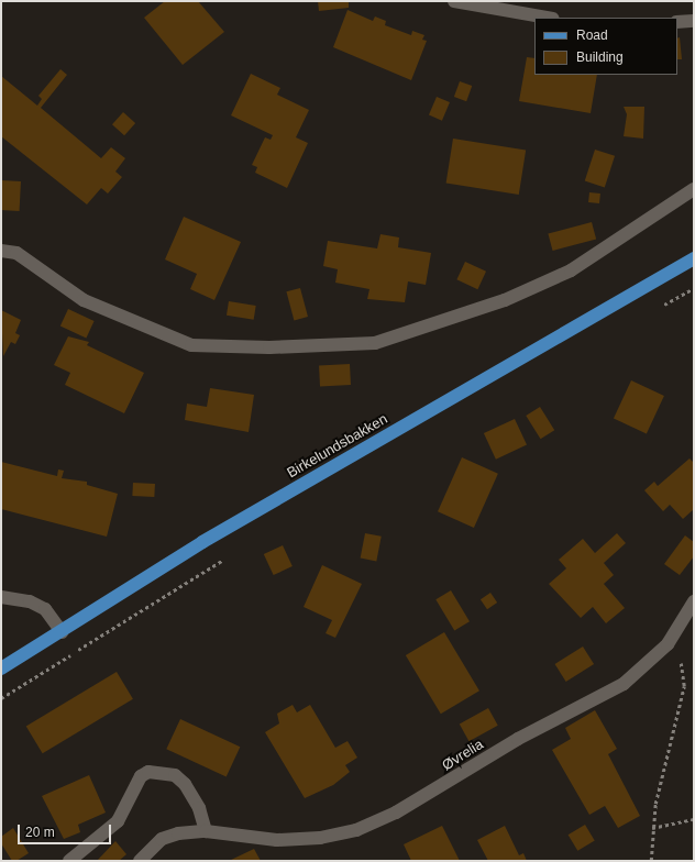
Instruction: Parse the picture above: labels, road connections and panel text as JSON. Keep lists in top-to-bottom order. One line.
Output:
{"streets":{"main road":["Birkelundsbakken"],"street":["Øvrelia"]},"legend":["Road","Building"],"scale_bar":"20 m"}
